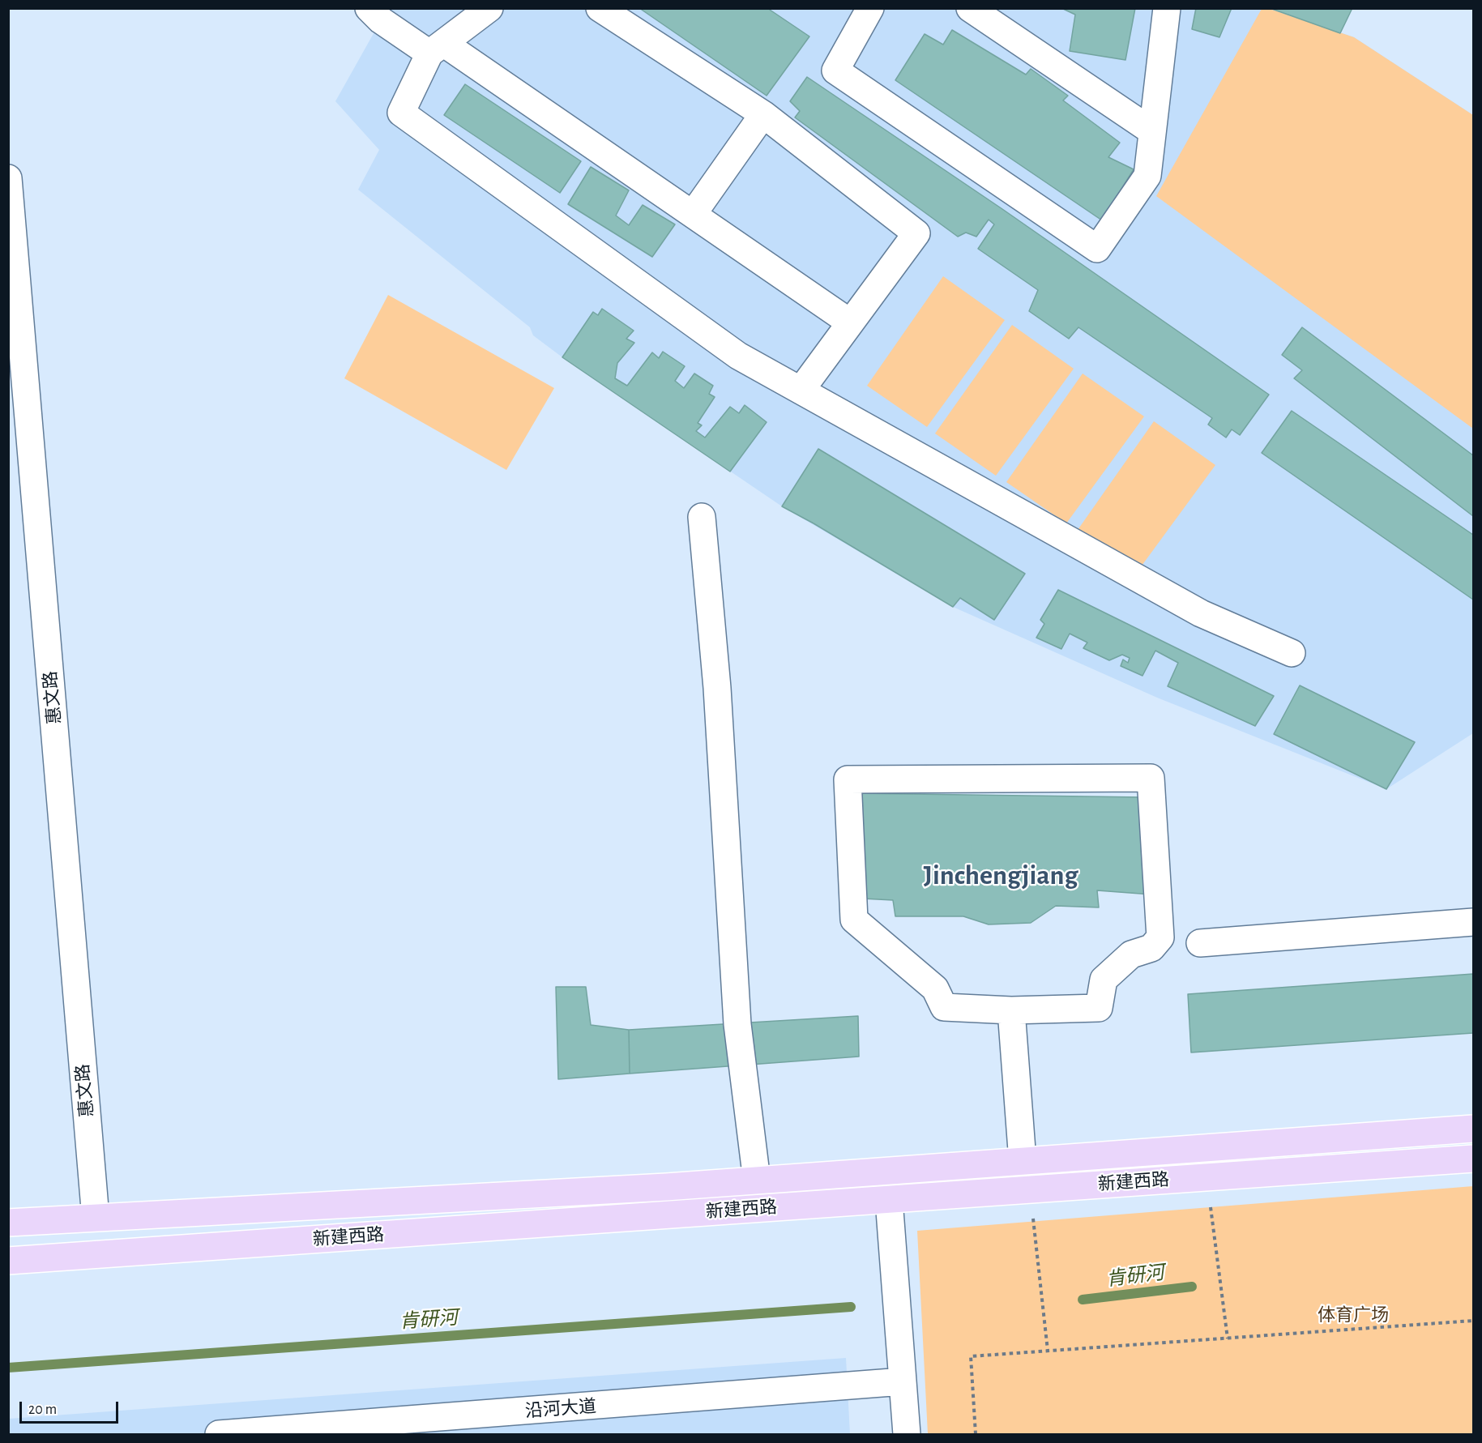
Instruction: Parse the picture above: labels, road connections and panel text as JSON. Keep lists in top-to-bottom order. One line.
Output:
{"streets":{"main road":["新建西路"],"street":["惠文路","沿河大道"]},"crossings":[["惠文路","新建西路"]],"districts":["Jinchengjiang"],"water":["肯研河"],"parks":["体育广场"],"scale_bar":"20 m"}
